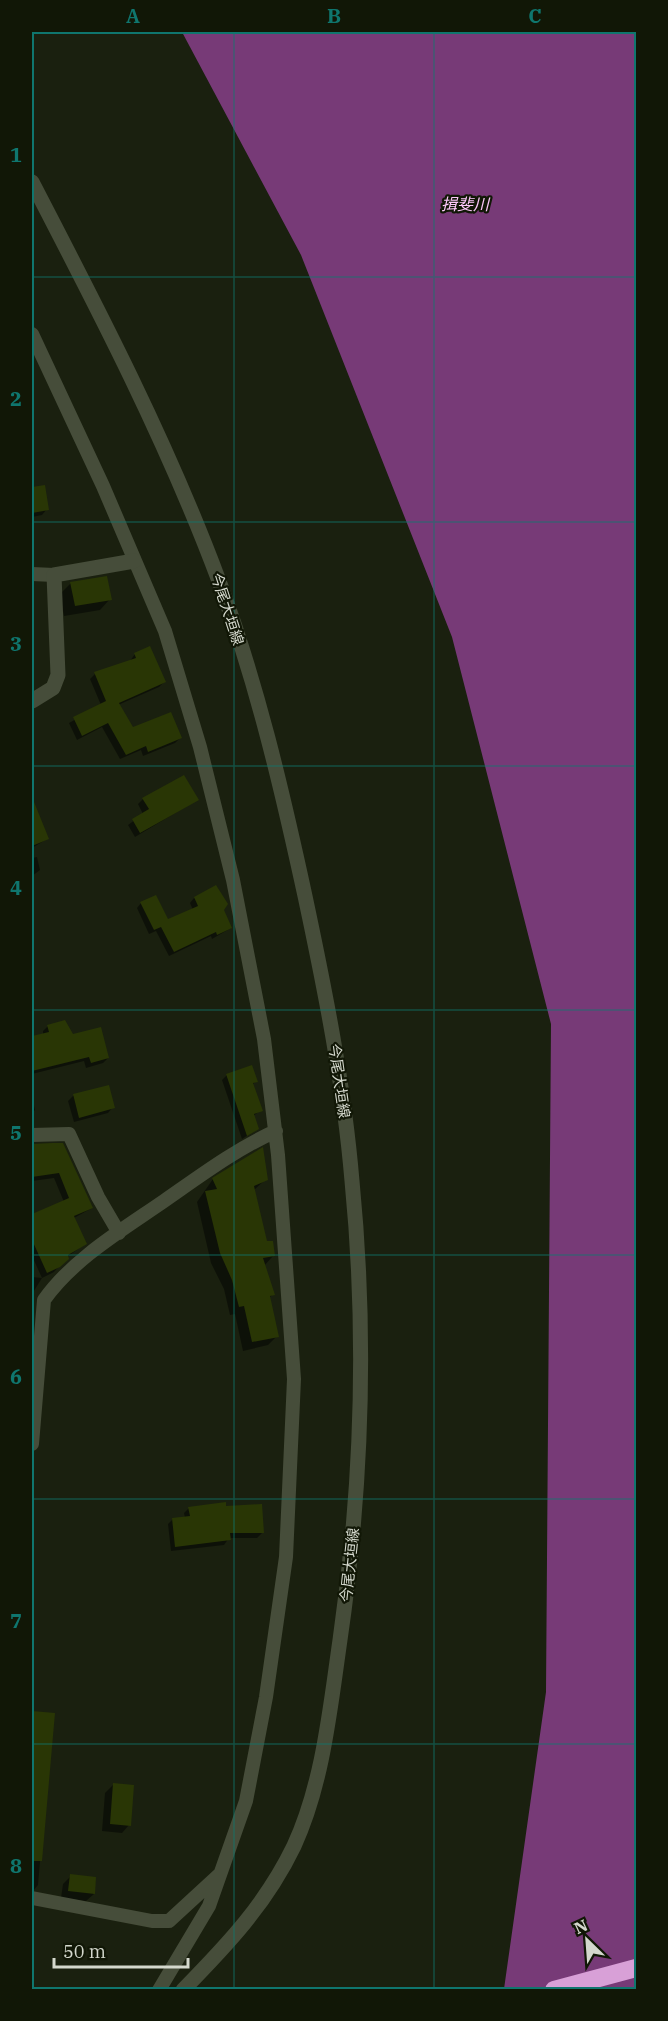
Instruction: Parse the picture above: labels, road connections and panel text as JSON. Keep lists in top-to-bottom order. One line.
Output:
{"streets":{"main road":["今尾大垣線"]},"water":["揖斐川"],"scale_bar":"50 m","north":"top left","grid":{"columns":["A","B","C"],"rows":["1","2","3","4","5","6","7","8"]}}
